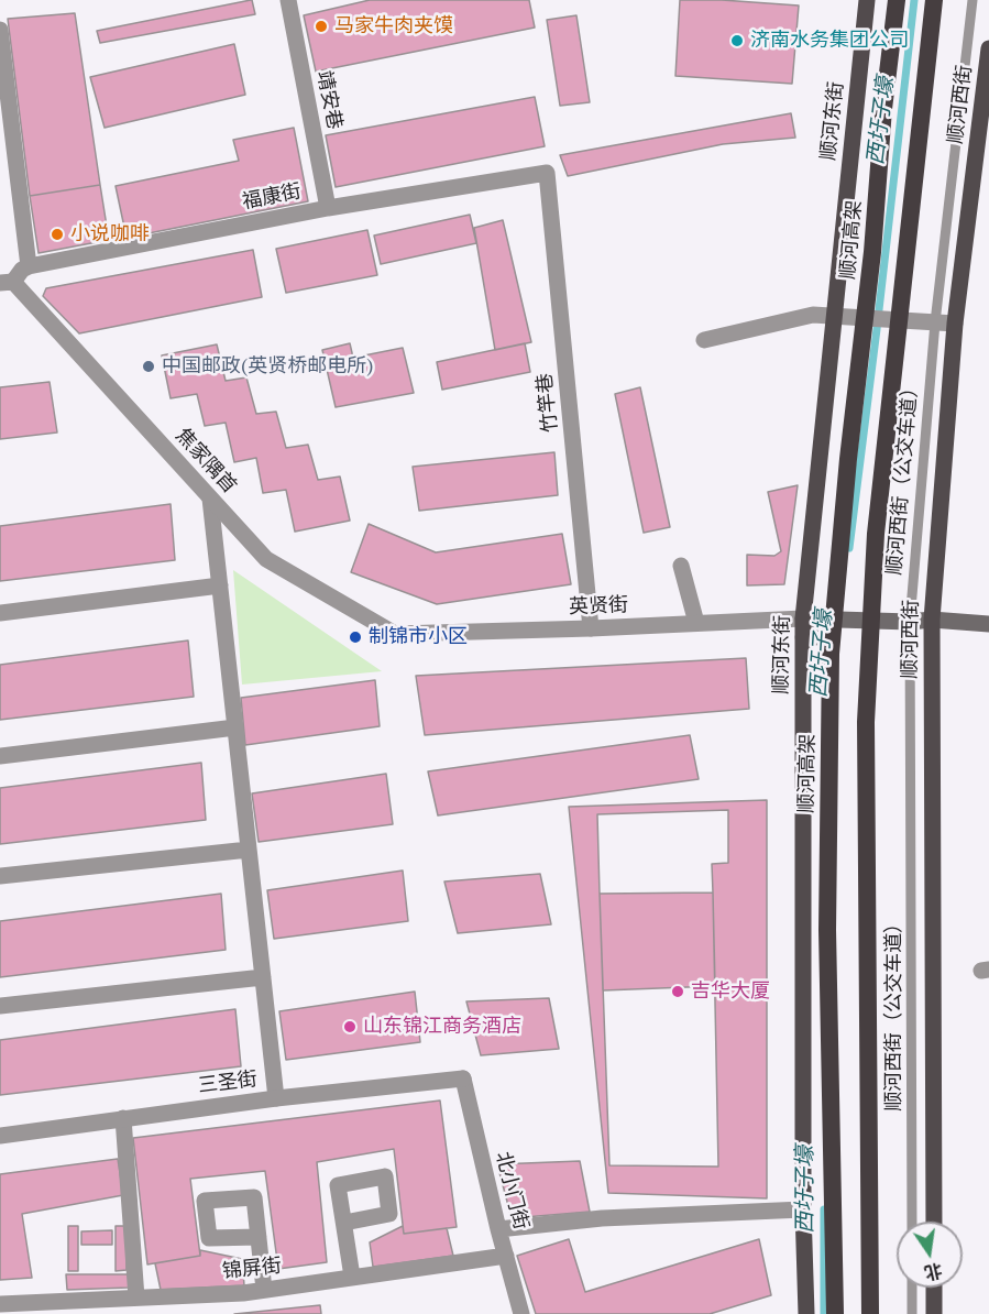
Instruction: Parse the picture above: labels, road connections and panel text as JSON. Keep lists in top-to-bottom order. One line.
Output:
{"streets":{"highway":["顺河高架"],"main road":["顺河西街","顺河东街"],"street":["靖安巷","福康街","竹竿巷","焦家隅首","英贤街","三圣街","北小门街","锦屏街"],"lane":["顺河西街（公交车道）"]},"crossings":[["靖安巷","福康街"],["顺河东街","英贤街"],["福康街","竹竿巷"],["竹竿巷","英贤街"],["焦家隅首","英贤街"],["三圣街","北小门街"],["北小门街","锦屏街"]],"water":["西圩子壕"],"places":["马家牛肉夹馍","济南水务集团公司","小说咖啡","中国邮政(英贤桥邮电所)","制锦市小区","吉华大厦","山东锦江商务酒店"],"north":"bottom"}
